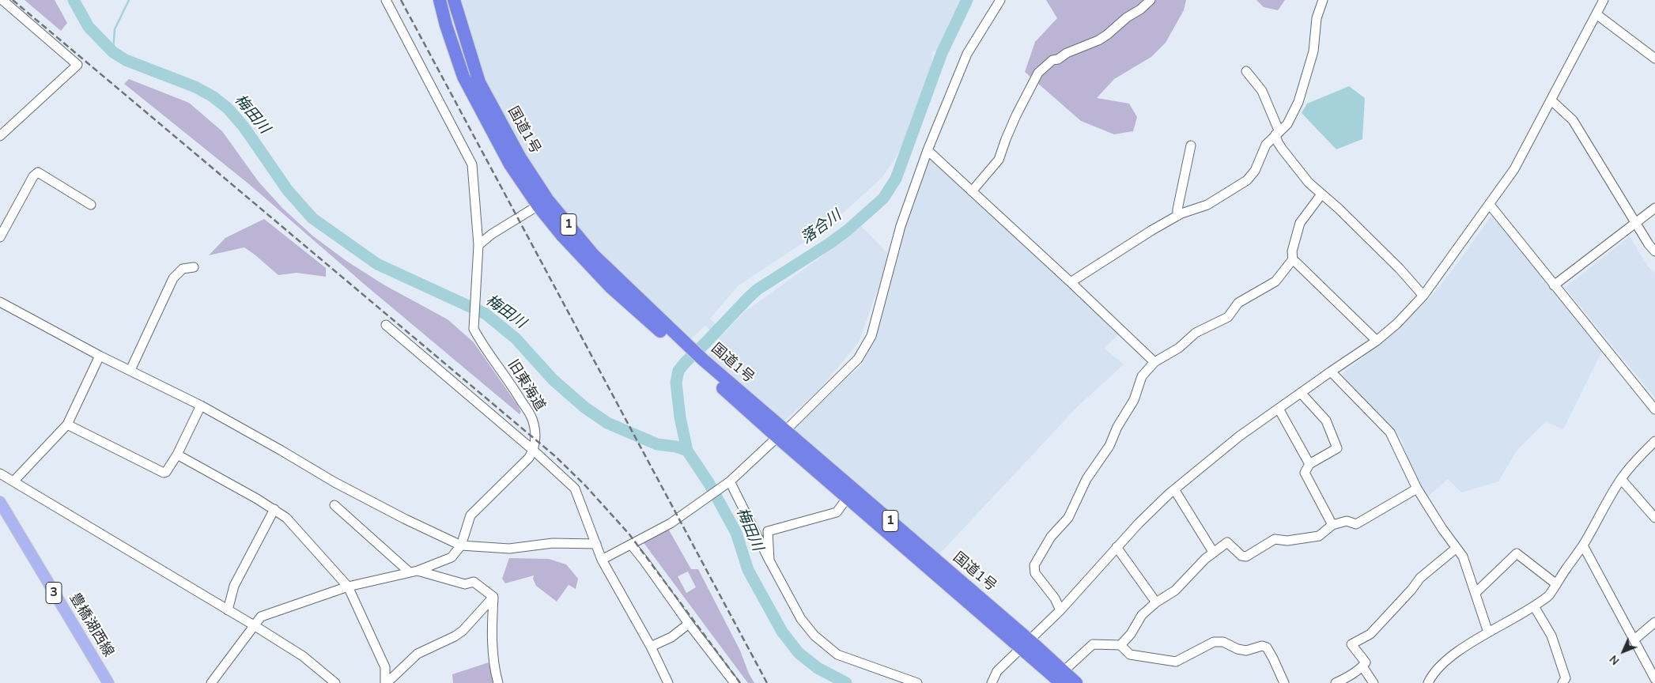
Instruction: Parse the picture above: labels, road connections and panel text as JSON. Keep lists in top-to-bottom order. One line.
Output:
{"streets":{"highway":["国道1号","1"],"main road":["3","豊橋湖西線"],"street":["旧東海道"]},"water":["梅田川","落合川"],"north":"bottom left"}
